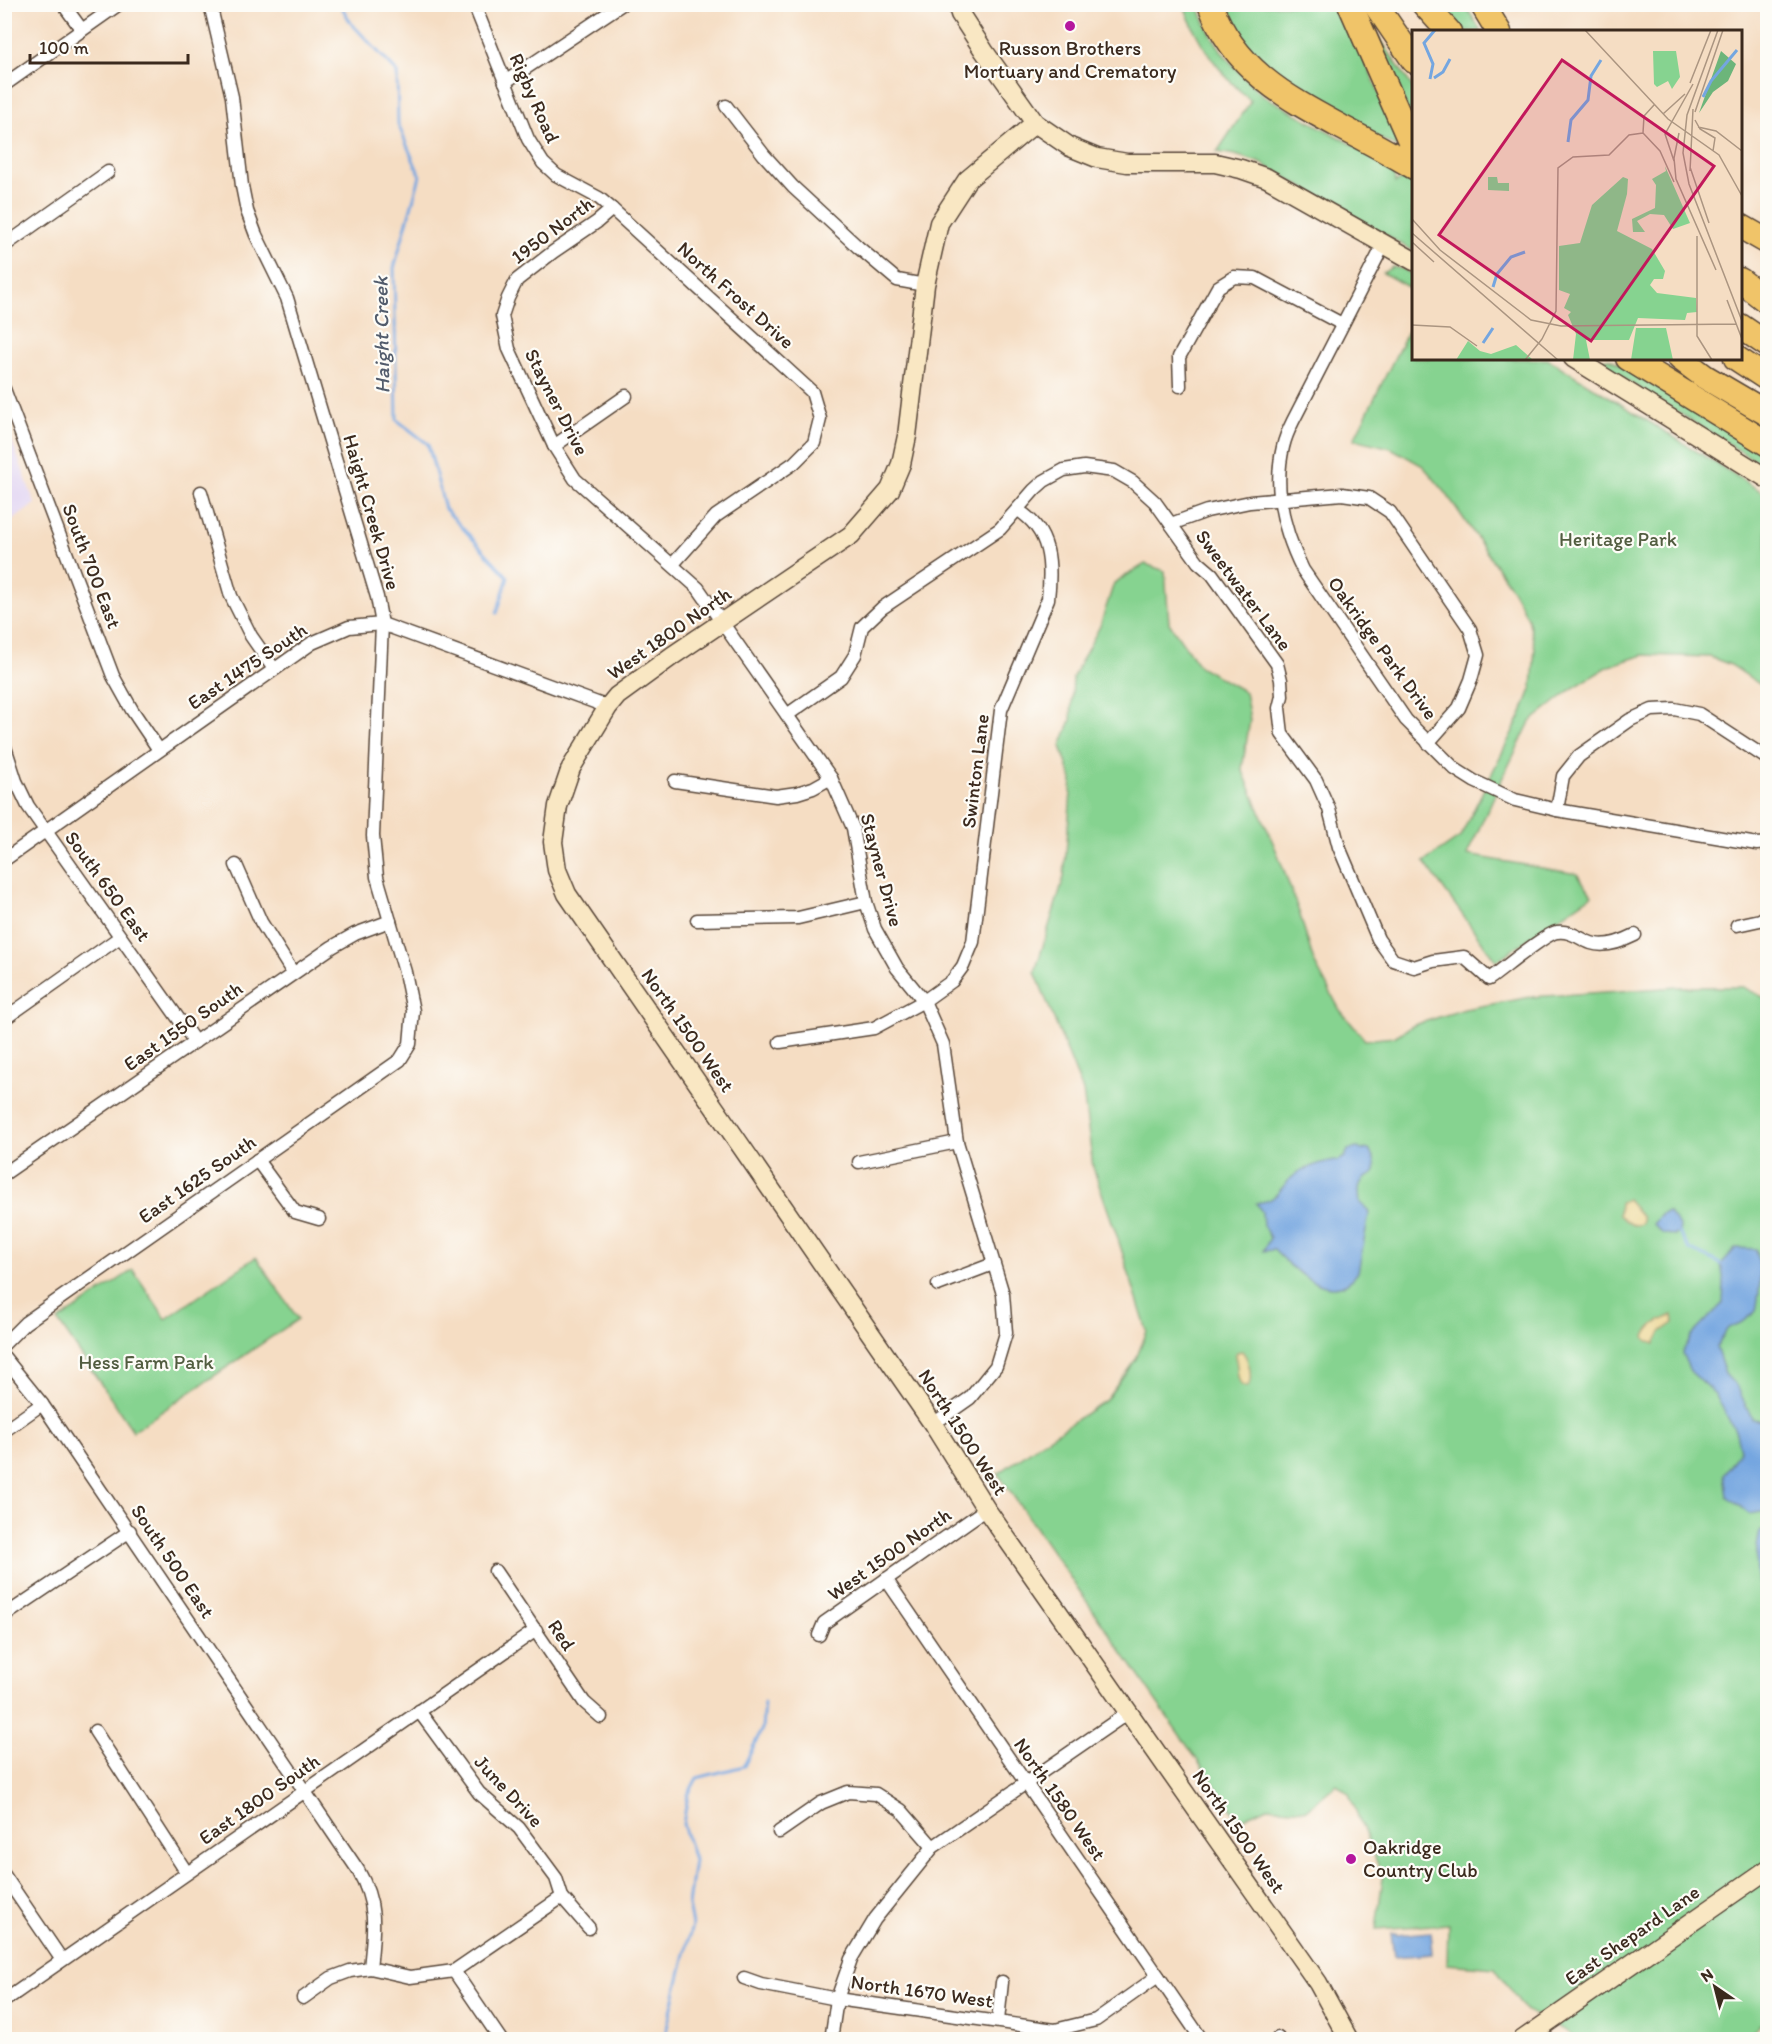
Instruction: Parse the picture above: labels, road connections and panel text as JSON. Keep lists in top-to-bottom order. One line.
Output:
{"streets":{"street":["Rigby Road","1950 North","North Frost Drive","Stayner Drive","Haight Creek Drive","South 700 East","Sweetwater Lane","West 1800 North","Oakridge Park Drive","East 1475 South","Swinton Lane","South 650 East","East 1550 South","North 1500 West","East 1625 South","West 1500 North","South 500 East","Red","June Drive","East 1800 South","North 1580 West","East Shepard Lane","North 1670 West"]},"crossings":[["Rigby Road","1950 North"],["Rigby Road","North Frost Drive"],["1950 North","North Frost Drive"],["1950 North","Stayner Drive"],["North Frost Drive","Stayner Drive"],["Stayner Drive","Sweetwater Lane"],["Stayner Drive","West 1800 North"],["Stayner Drive","Swinton Lane"],["Stayner Drive","North 1500 West"],["Haight Creek Drive","East 1475 South"],["Haight Creek Drive","East 1550 South"],["Haight Creek Drive","East 1625 South"],["South 700 East","East 1475 South"],["Sweetwater Lane","Swinton Lane"],["West 1800 North","East 1475 South"],["West 1800 North","North 1500 West"],["East 1475 South","South 650 East"],["South 650 East","East 1550 South"],["North 1500 West","West 1500 North"],["West 1500 North","North 1580 West"],["South 500 East","East 1800 South"],["Red","East 1800 South"],["June Drive","East 1800 South"],["North 1580 West","North 1670 West"]],"water":["Haight Creek"],"parks":["Heritage Park","Hess Farm Park"],"places":["Russon Brothers Mortuary and Crematory","Oakridge Country Club"],"scale_bar":"100 m","north":"top left"}
